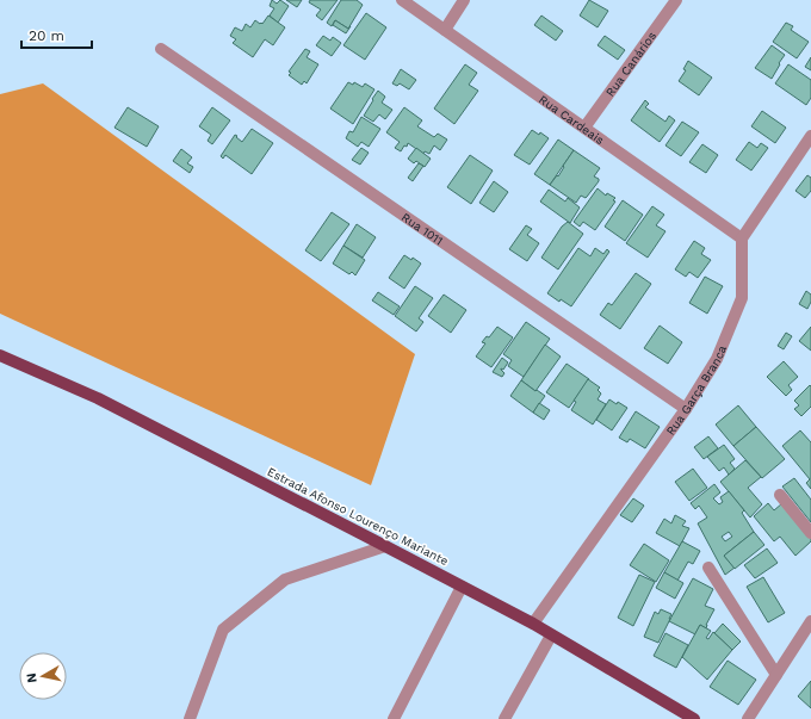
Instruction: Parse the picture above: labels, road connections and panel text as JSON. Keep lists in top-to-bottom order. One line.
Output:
{"streets":{"main road":["Estrada Afonso Lourenço Mariante"],"street":["Rua Canários","Rua Cardeais","Rua 1011","Rua Garça Branca"]},"crossings":[["Rua Canários","Rua Cardeais"],["Rua Cardeais","Rua Garça Branca"],["Rua 1011","Rua Garça Branca"],["Rua Garça Branca","Estrada Afonso Lourenço Mariante"]],"scale_bar":"20 m","north":"left"}
